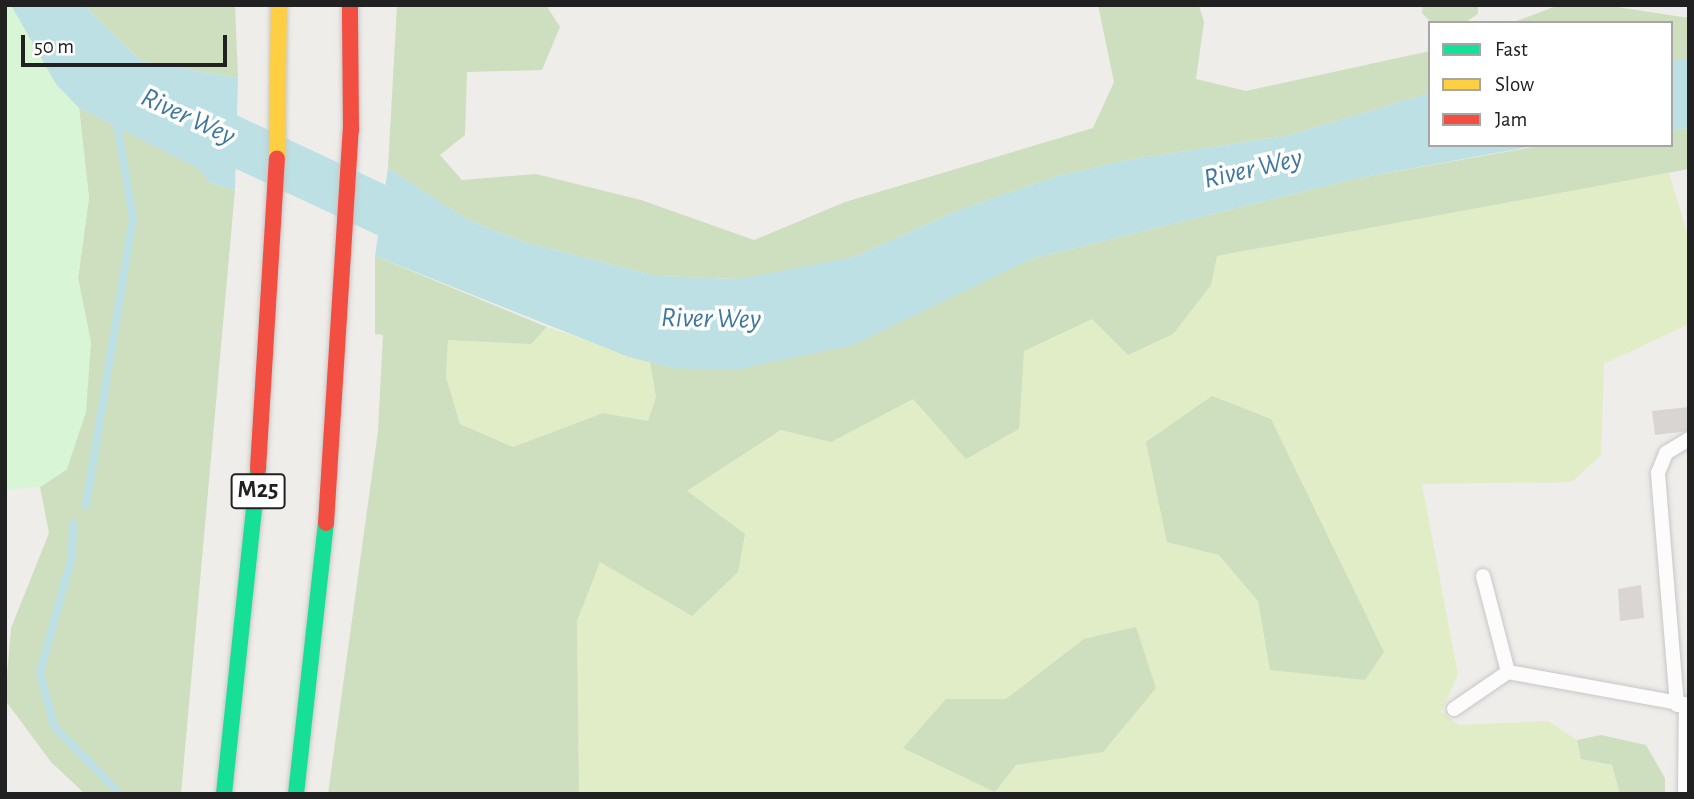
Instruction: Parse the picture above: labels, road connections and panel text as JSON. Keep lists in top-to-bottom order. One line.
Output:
{"streets":{"highway":["M25"]},"water":["River Wey"],"legend":["Fast","Slow","Jam"],"scale_bar":"50 m"}
